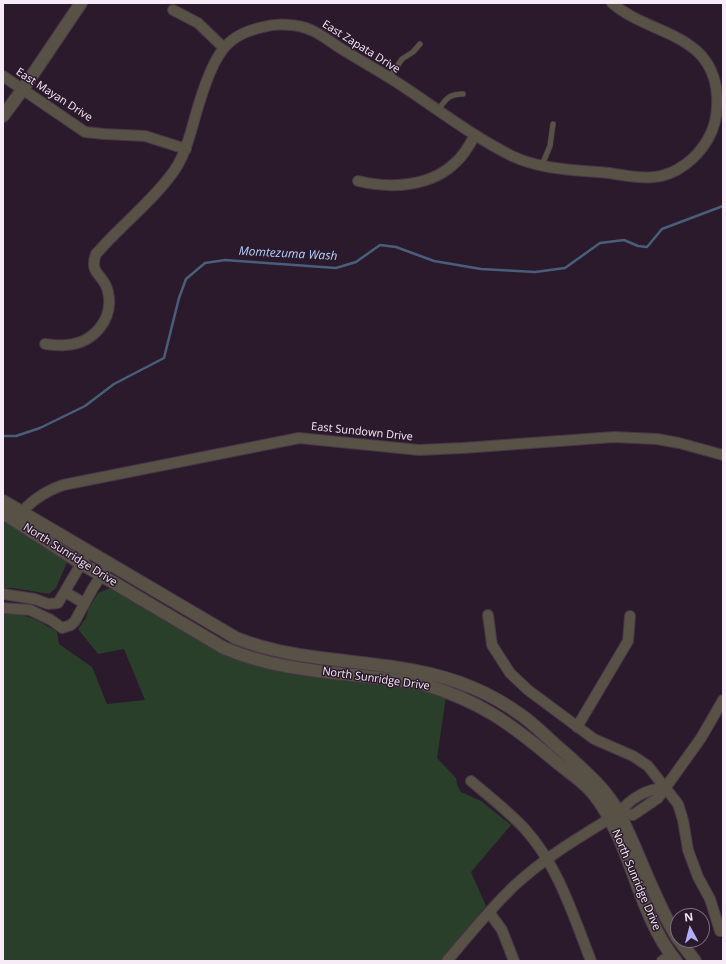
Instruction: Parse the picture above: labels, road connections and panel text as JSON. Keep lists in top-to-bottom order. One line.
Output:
{"streets":{"street":["East Zapata Drive","East Mayan Drive","East Sundown Drive","North Sunridge Drive"]},"crossings":[["East Zapata Drive","East Mayan Drive"],["East Sundown Drive","North Sunridge Drive"]],"water":["Momtezuma Wash"],"north":"top"}
